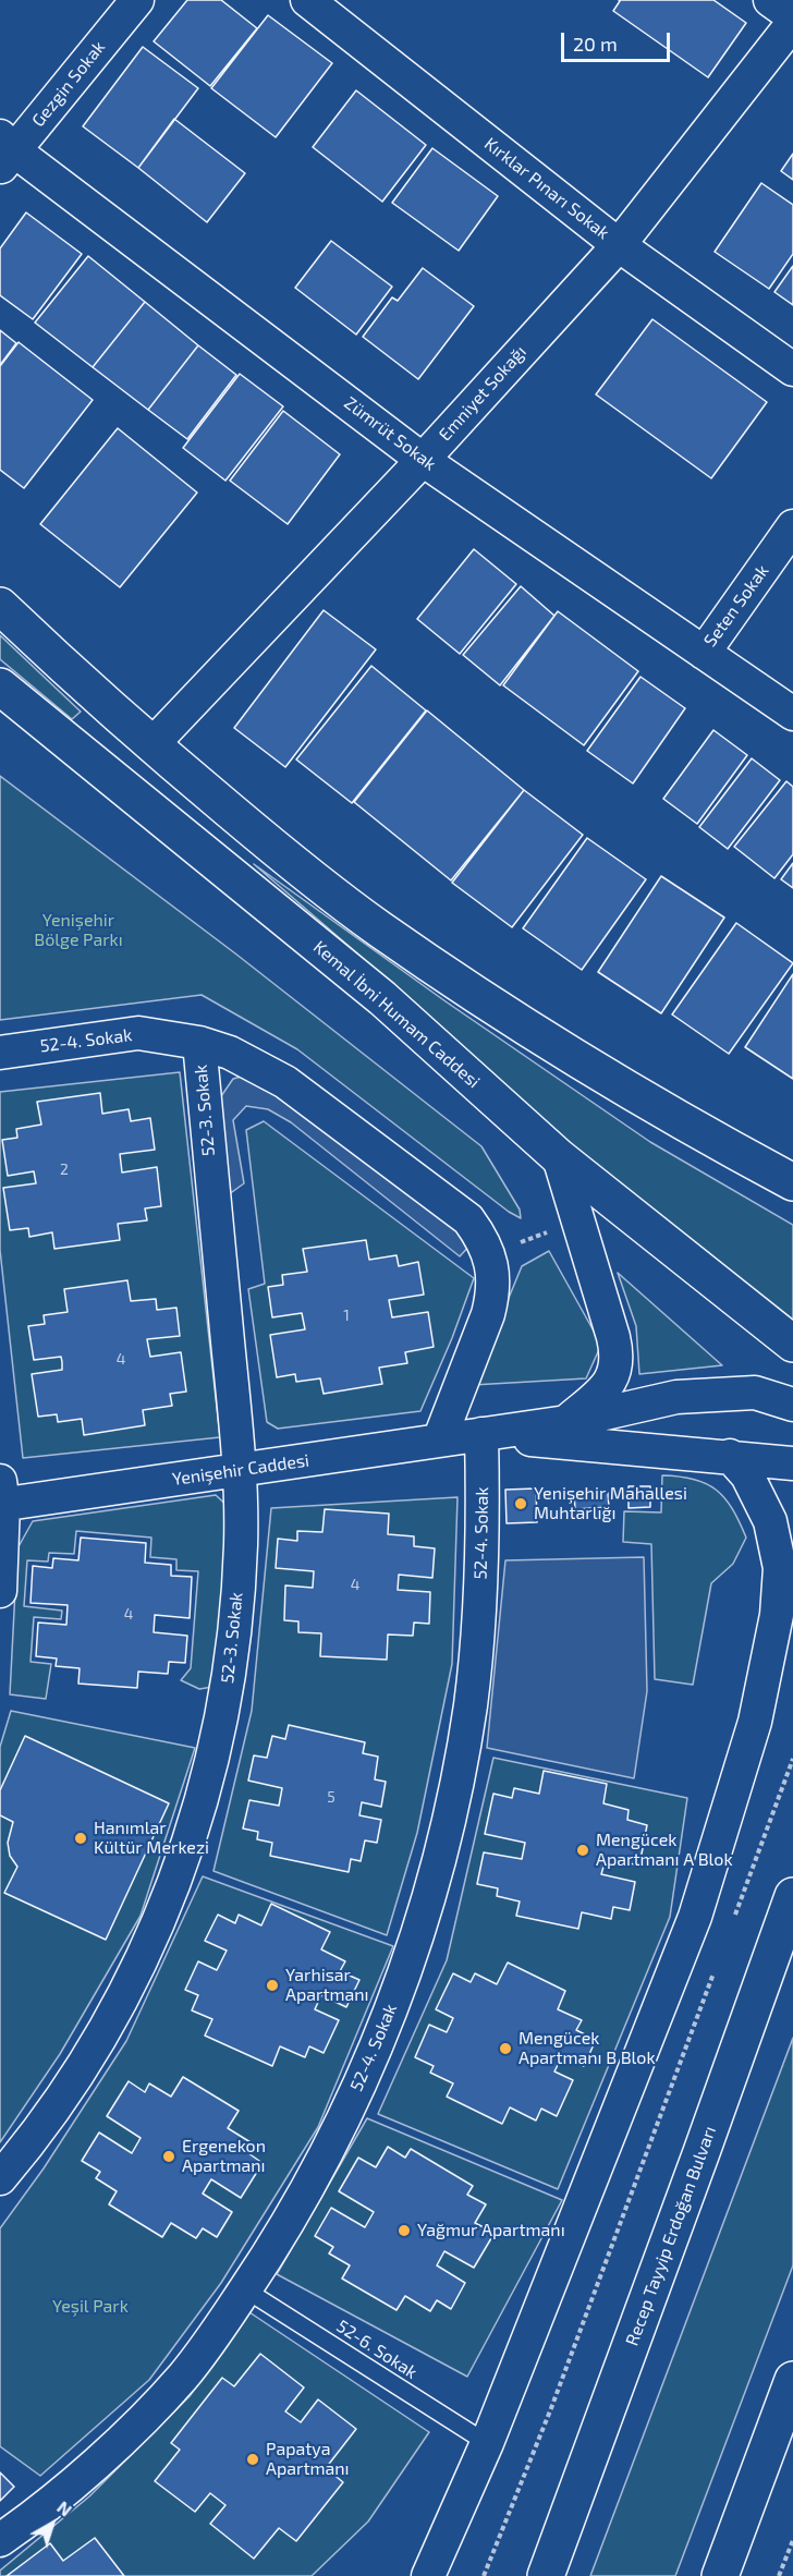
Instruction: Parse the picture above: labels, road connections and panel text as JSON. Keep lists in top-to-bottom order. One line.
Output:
{"streets":{"main road":["Kemal İbni Humam Caddesi","Recep Tayyip Erdoğan Bulvarı"],"street":["Gezgin Sokak","Kırklar Pınarı Sokak","Emniyet Sokağı","Zümrüt Sokak","Seten Sokak","52-4. Sokak","52-3. Sokak","Yenişehir Caddesi"],"lane":["52-6. Sokak"]},"crossings":[["Gezgin Sokak","Zümrüt Sokak"],["Kırklar Pınarı Sokak","Emniyet Sokağı"],["Emniyet Sokağı","Zümrüt Sokak"],["Zümrüt Sokak","Seten Sokak"],["52-4. Sokak","52-3. Sokak"],["52-4. Sokak","Yenişehir Caddesi"],["52-4. Sokak","52-6. Sokak"],["52-3. Sokak","Yenişehir Caddesi"]],"parks":["Yenişehir Bölge Parkı","Yeşil Park"],"places":["Yenişehir Mahallesi Muhtarlığı","Hanımlar Kültür Merkezi","Mengücek Apartmanı A Blok","Yarhisar Apartmanı","Mengücek Apartmanı B Blok","Ergenekon Apartmanı","Yağmur Apartmanı","Papatya Apartmanı"],"house_numbers":["2","1","4","4","4","5"],"scale_bar":"20 m","north":"top right"}
